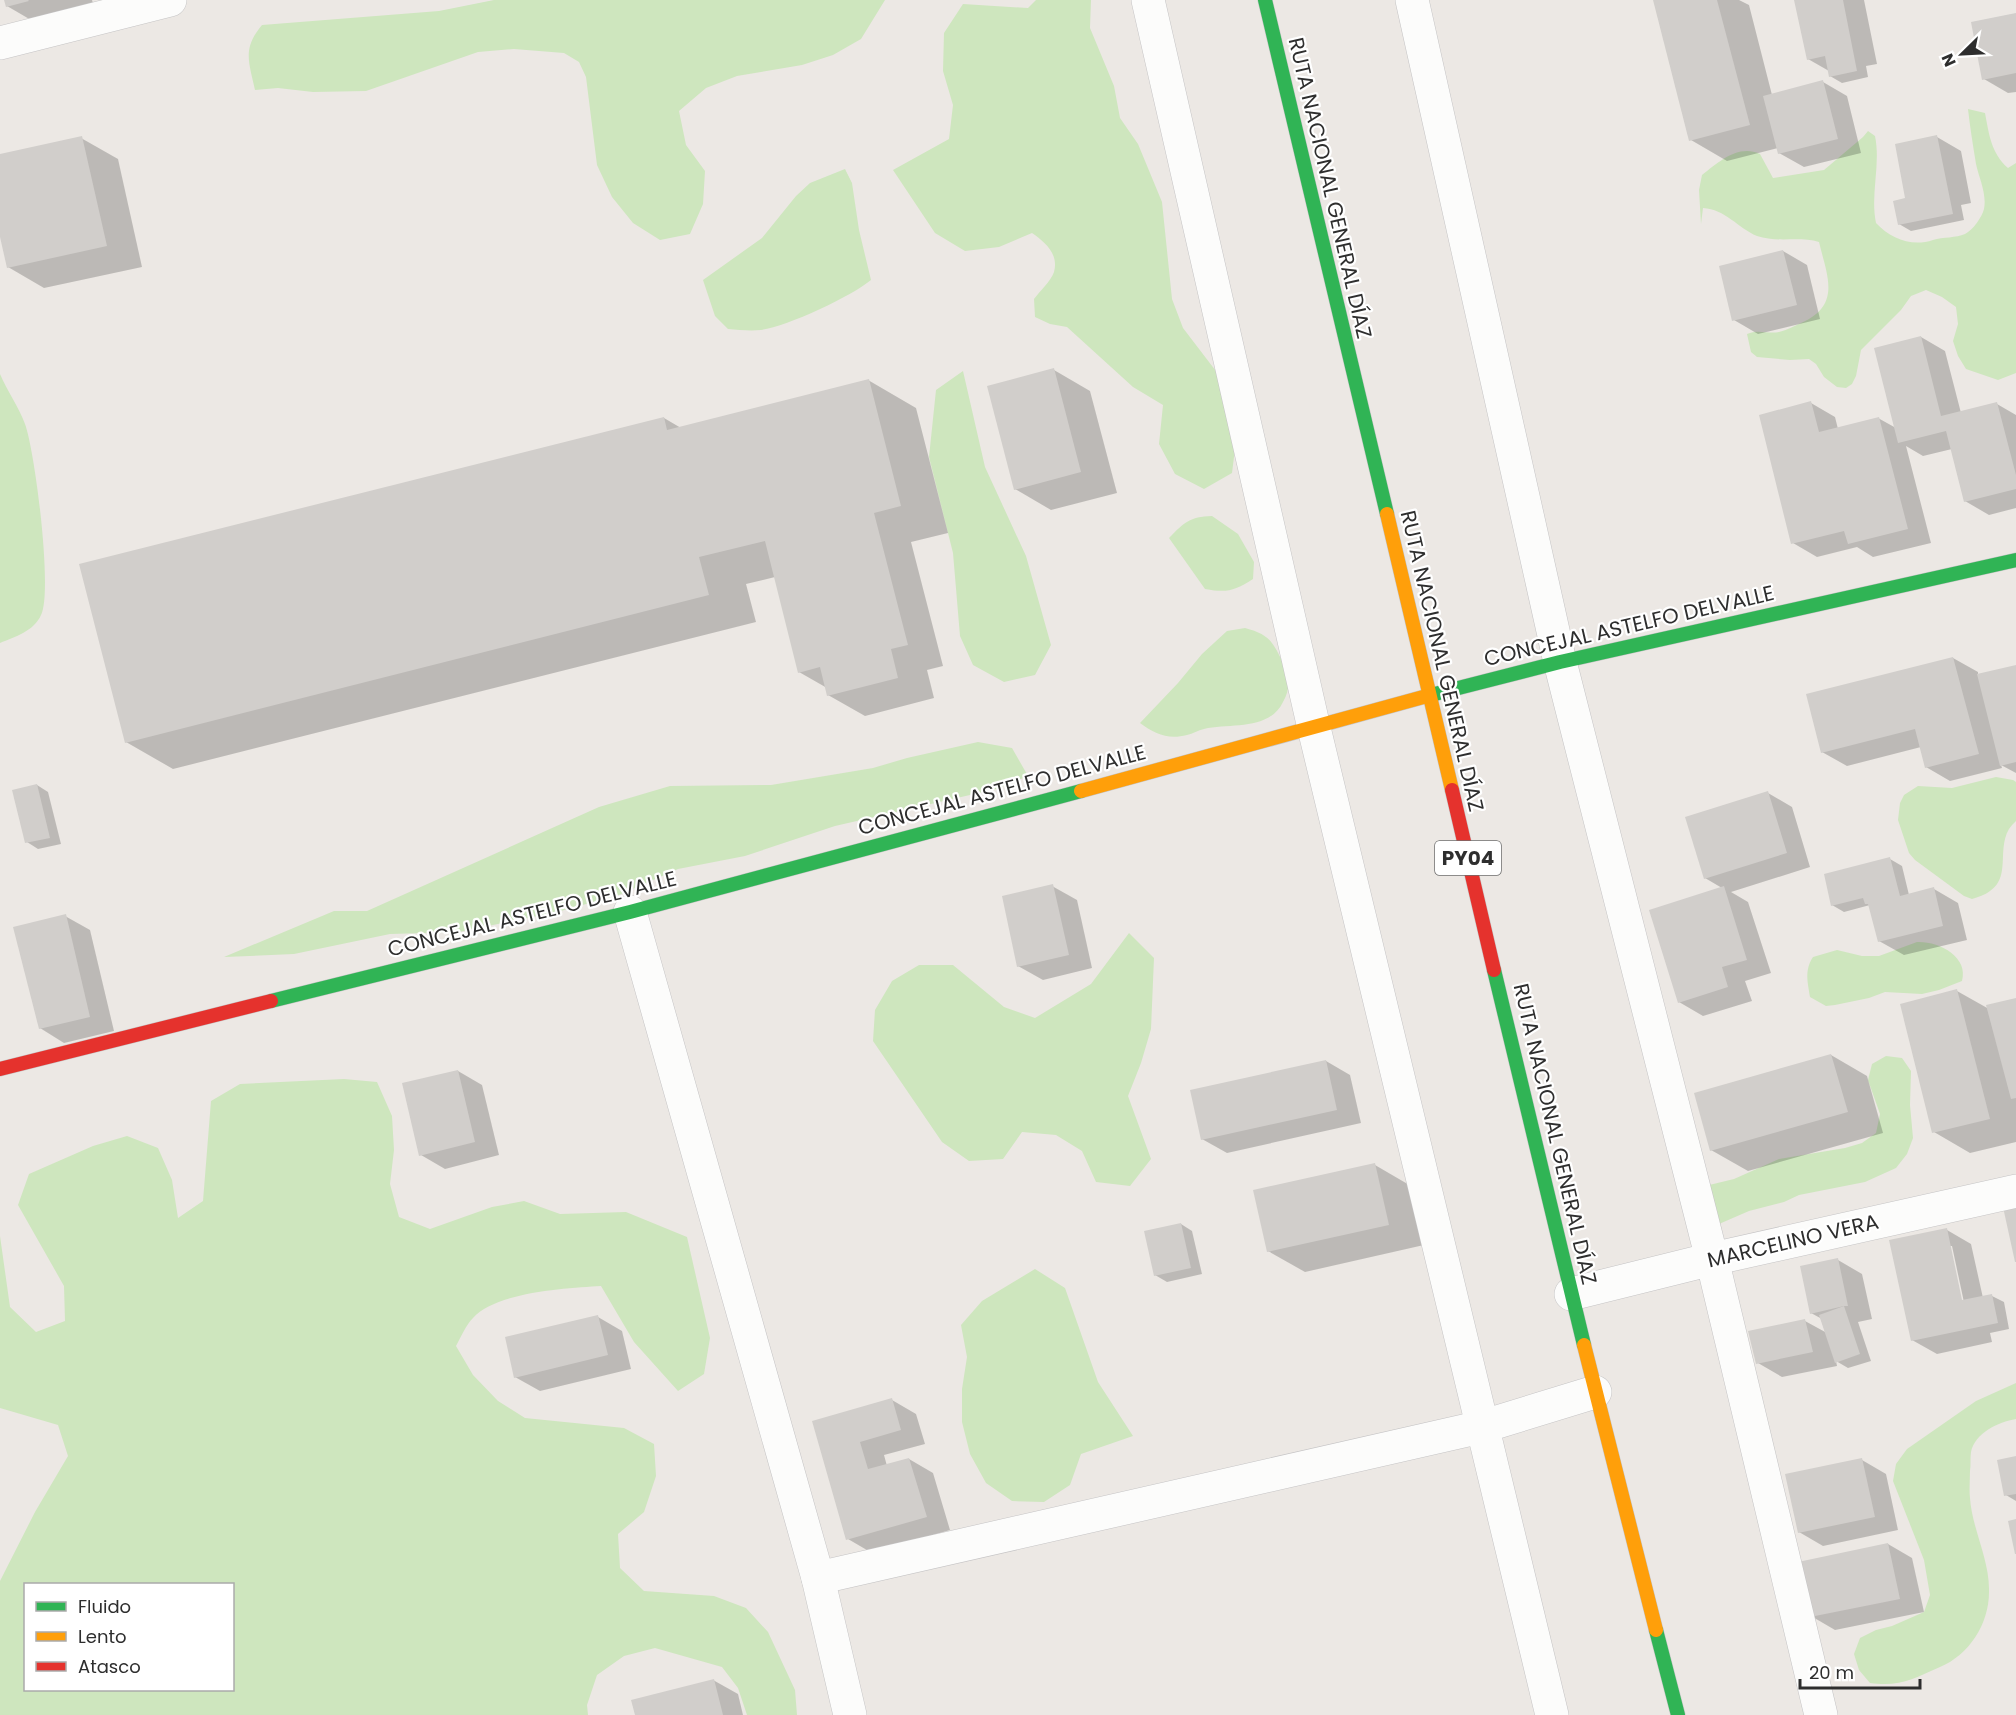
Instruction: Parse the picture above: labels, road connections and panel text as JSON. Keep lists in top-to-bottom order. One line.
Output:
{"streets":{"main road":["RUTA NACIONAL GENERAL DÍAZ","CONCEJAL ASTELFO DELVALLE","PY04"],"street":["MARCELINO VERA"]},"crossings":[["RUTA NACIONAL GENERAL DÍAZ","CONCEJAL ASTELFO DELVALLE"],["RUTA NACIONAL GENERAL DÍAZ","MARCELINO VERA"]],"legend":["Fluido","Lento","Atasco"],"scale_bar":"20 m","north":"bottom left"}
